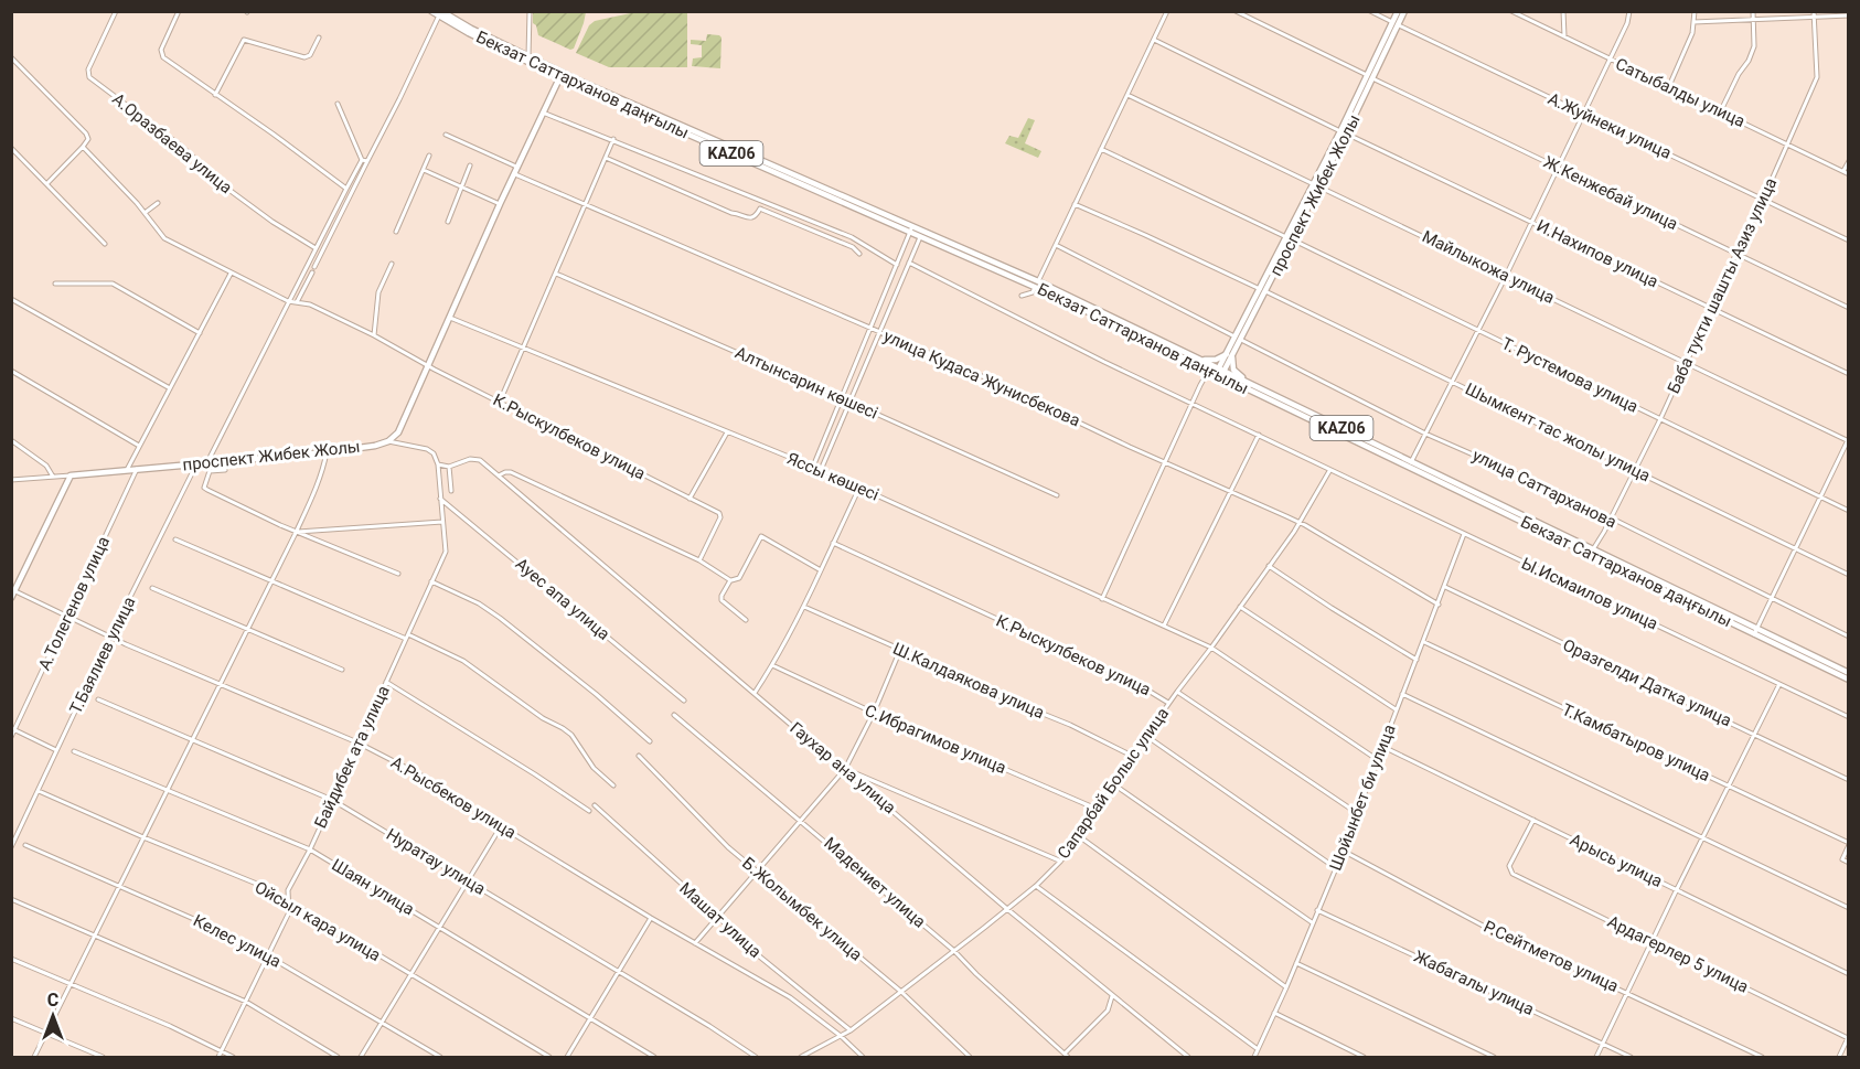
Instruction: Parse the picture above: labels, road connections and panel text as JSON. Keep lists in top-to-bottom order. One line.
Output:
{"streets":{"main road":["Бекзат Саттарханов даңғылы","KАZ06","проспект Жибек Жолы"],"street":["Сатыбалды улица","А.Жуйнеки улица","А.Оразбаева улица","Ж.Кенжебай улица","И.Нахипов улица","Майлыкожа улица","Баба тукти шашты Азиз улица","Т. Рустемова улица","улица Кудаса Жунисбекова","Алтынсарин көшесі","Шымкент тас жолы улица","К.Рыскулбеков улица","Яссы көшесі","улица Саттарханова","Ы.Исмаилов улица","Ауес апа улица","А.Толегенов улица","Т.Баялиев улица","Ш.Калдаякова улица","Оразгелди Датка улица","С.Ибрагимов улица","Т.Камбатыров улица","Байдибек ата улица","Гаухар ана улица","Сапарбай Болыс улица","А.Рысбеков улица","Шойынбет би улица","Арысь улица","Нуратау улица","Мадениет улица","Шаян улица","Б.Жолымбек улица","Машат улица","Ойсыл кара улица","Келес улица","Ардагерлер 5 улица","Р.Сейтметов улица","Жабагалы улица"]},"crossings":[["Бекзат Саттарханов даңғылы","проспект Жибек Жолы"],["Бекзат Саттарханов даңғылы","Баба тукти шашты Азиз улица"],["Сатыбалды улица","Баба тукти шашты Азиз улица"],["А.Жуйнеки улица","проспект Жибек Жолы"],["А.Жуйнеки улица","Баба тукти шашты Азиз улица"],["Ж.Кенжебай улица","проспект Жибек Жолы"],["Ж.Кенжебай улица","Баба тукти шашты Азиз улица"],["проспект Жибек Жолы","И.Нахипов улица"],["проспект Жибек Жолы","Майлыкожа улица"],["проспект Жибек Жолы","Т. Рустемова улица"],["проспект Жибек Жолы","Шымкент тас жолы улица"],["проспект Жибек Жолы","улица Саттарханова"],["проспект Жибек Жолы","А.Толегенов улица"],["проспект Жибек Жолы","Т.Баялиев улица"],["проспект Жибек Жолы","Байдибек ата улица"],["И.Нахипов улица","Баба тукти шашты Азиз улица"],["Майлыкожа улица","Баба тукти шашты Азиз улица"],["Баба тукти шашты Азиз улица","Т. Рустемова улица"],["Баба тукти шашты Азиз улица","Шымкент тас жолы улица"],["Баба тукти шашты Азиз улица","улица Саттарханова"],["улица Кудаса Жунисбекова","Сапарбай Болыс улица"],["улица Кудаса Жунисбекова","Шойынбет би улица"],["К.Рыскулбеков улица","Сапарбай Болыс улица"],["Яссы көшесі","Сапарбай Болыс улица"],["Яссы көшесі","Шойынбет би улица"],["Ы.Исмаилов улица","Сапарбай Болыс улица"],["Ы.Исмаилов улица","Шойынбет би улица"],["Ауес апа улица","Байдибек ата улица"],["А.Толегенов улица","А.Рысбеков улица"],["Т.Баялиев улица","А.Рысбеков улица"],["Т.Баялиев улица","Ойсыл кара улица"],["Ш.Калдаякова улица","Сапарбай Болыс улица"],["Оразгелди Датка улица","Шойынбет би улица"],["С.Ибрагимов улица","Сапарбай Болыс улица"],["Т.Камбатыров улица","Шойынбет би улица"],["Байдибек ата улица","А.Рысбеков улица"],["Байдибек ата улица","Нуратау улица"],["Байдибек ата улица","Шаян улица"],["Байдибек ата улица","Ойсыл кара улица"],["Байдибек ата улица","Келес улица"],["Гаухар ана улица","Сапарбай Болыс улица"],["Сапарбай Болыс улица","А.Рысбеков улица"],["Сапарбай Болыс улица","Мадениет улица"],["Сапарбай Болыс улица","Б.Жолымбек улица"],["Сапарбай Болыс улица","Машат улица"],["Шойынбет би улица","Арысь улица"],["Шойынбет би улица","Р.Сейтметов улица"],["Шойынбет би улица","Жабагалы улица"],["Арысь улица","Ардагерлер 5 улица"]],"north":"top"}
